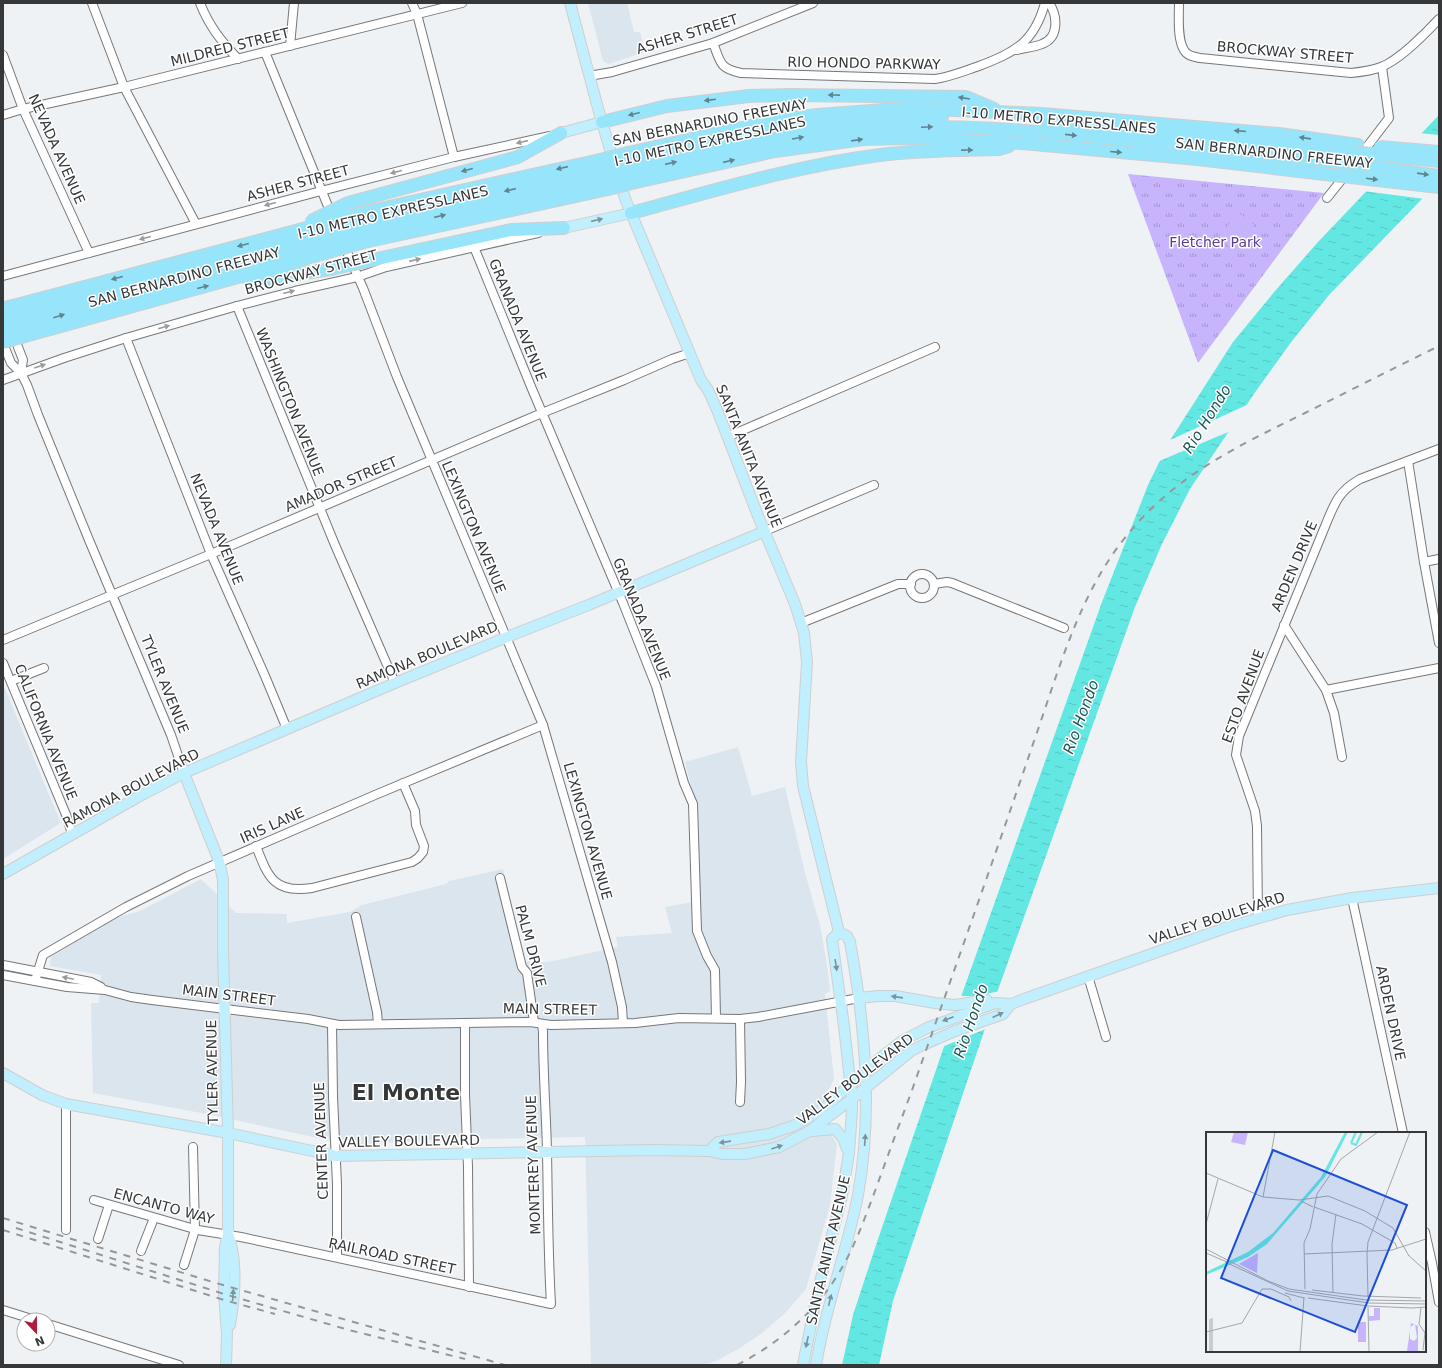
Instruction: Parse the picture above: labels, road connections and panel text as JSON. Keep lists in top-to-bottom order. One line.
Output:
{"streets":{"highway":["I-10 METRO EXPRESSLANES","SAN BERNARDINO FREEWAY"],"main road":["ASHER STREET","BROCKWAY STREET","SANTA ANITA AVENUE","RAMONA BOULEVARD","TYLER AVENUE","VALLEY BOULEVARD","MAIN STREET"],"street":["MILDRED STREET","RIO HONDO PARKWAY","NEVADA AVENUE","GRANADA AVENUE","WASHINGTON AVENUE","AMADOR STREET","LEXINGTON AVENUE","ARDEN DRIVE","ESTO AVENUE","CALIFORNIA AVENUE","IRIS LANE","PALM DRIVE","CENTER AVENUE","MONTEREY AVENUE","ENCANTO WAY","RAILROAD STREET"]},"crossings":[["ASHER STREET","RIO HONDO PARKWAY"],["ASHER STREET","NEVADA AVENUE"],["ASHER STREET","SANTA ANITA AVENUE"],["ASHER STREET","LEXINGTON AVENUE"],["MILDRED STREET","NEVADA AVENUE"],["MILDRED STREET","LEXINGTON AVENUE"],["BROCKWAY STREET","NEVADA AVENUE"],["BROCKWAY STREET","GRANADA AVENUE"],["BROCKWAY STREET","WASHINGTON AVENUE"],["BROCKWAY STREET","SANTA ANITA AVENUE"],["BROCKWAY STREET","LEXINGTON AVENUE"],["BROCKWAY STREET","TYLER AVENUE"],["I-10 METRO EXPRESSLANES","SAN BERNARDINO FREEWAY"],["I-10 METRO EXPRESSLANES","TYLER AVENUE"],["SAN BERNARDINO FREEWAY","TYLER AVENUE"],["NEVADA AVENUE","AMADOR STREET"],["NEVADA AVENUE","RAMONA BOULEVARD"],["GRANADA AVENUE","AMADOR STREET"],["GRANADA AVENUE","RAMONA BOULEVARD"],["GRANADA AVENUE","MAIN STREET"],["WASHINGTON AVENUE","AMADOR STREET"],["WASHINGTON AVENUE","RAMONA BOULEVARD"],["SANTA ANITA AVENUE","AMADOR STREET"],["SANTA ANITA AVENUE","RAMONA BOULEVARD"],["SANTA ANITA AVENUE","VALLEY BOULEVARD"],["SANTA ANITA AVENUE","MAIN STREET"],["AMADOR STREET","LEXINGTON AVENUE"],["AMADOR STREET","TYLER AVENUE"],["LEXINGTON AVENUE","RAMONA BOULEVARD"],["LEXINGTON AVENUE","IRIS LANE"],["LEXINGTON AVENUE","MAIN STREET"],["ARDEN DRIVE","ESTO AVENUE"],["ARDEN DRIVE","VALLEY BOULEVARD"],["RAMONA BOULEVARD","TYLER AVENUE"],["RAMONA BOULEVARD","CALIFORNIA AVENUE"],["TYLER AVENUE","IRIS LANE"],["TYLER AVENUE","VALLEY BOULEVARD"],["TYLER AVENUE","MAIN STREET"],["TYLER AVENUE","ENCANTO WAY"],["TYLER AVENUE","RAILROAD STREET"],["ESTO AVENUE","VALLEY BOULEVARD"],["IRIS LANE","MAIN STREET"],["VALLEY BOULEVARD","MAIN STREET"],["VALLEY BOULEVARD","CENTER AVENUE"],["VALLEY BOULEVARD","MONTEREY AVENUE"],["PALM DRIVE","MAIN STREET"],["PALM DRIVE","MONTEREY AVENUE"],["MAIN STREET","CENTER AVENUE"],["MAIN STREET","MONTEREY AVENUE"],["CENTER AVENUE","RAILROAD STREET"],["MONTEREY AVENUE","RAILROAD STREET"],["ENCANTO WAY","RAILROAD STREET"]],"one_way":["ASHER STREET","BROCKWAY STREET"],"districts":["El Monte"],"water":["Rio Hondo"],"parks":["Fletcher Park"],"north":"bottom"}
